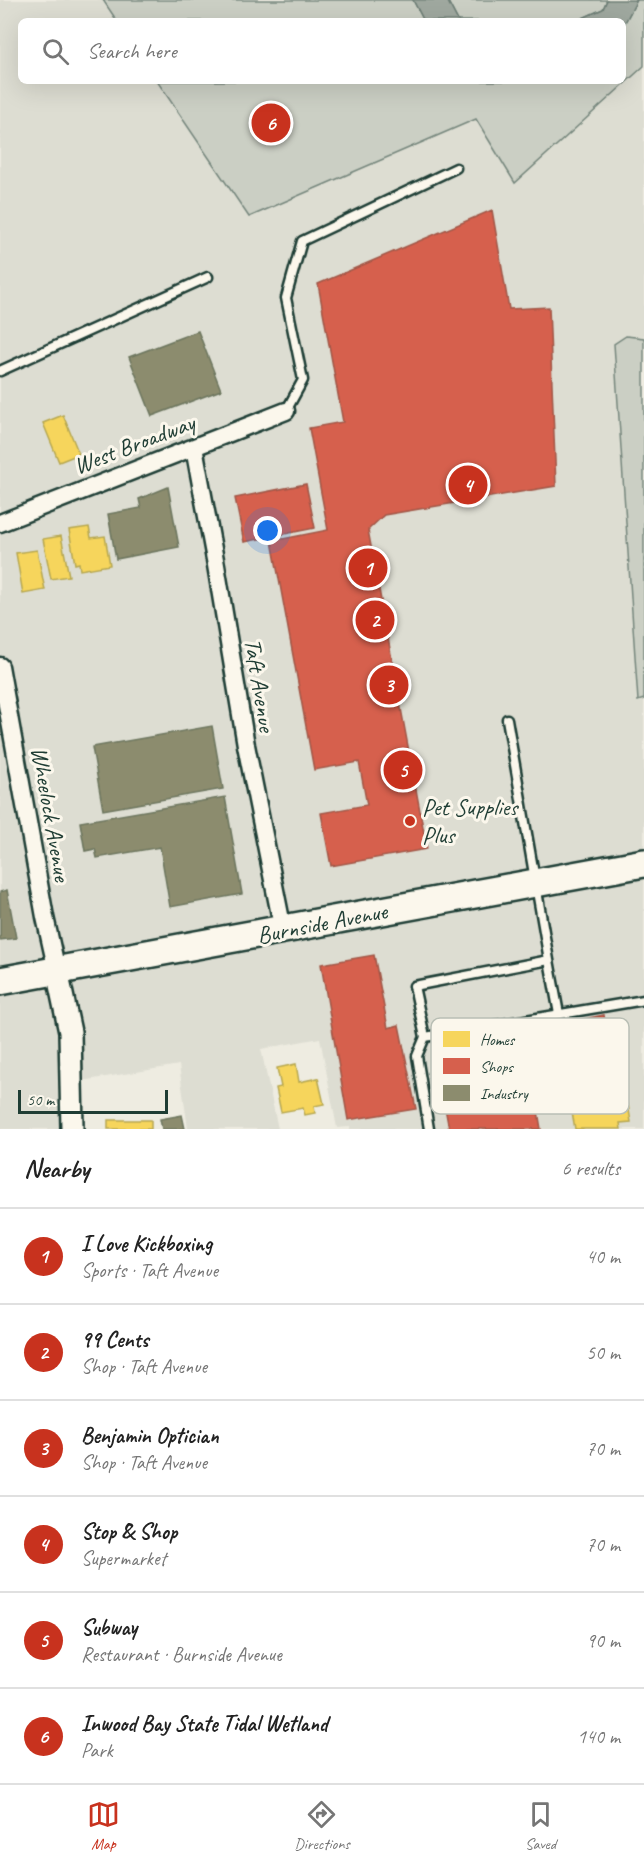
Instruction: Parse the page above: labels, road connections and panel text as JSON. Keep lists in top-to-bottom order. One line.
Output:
{"streets":{"main road":["Burnside Avenue"],"street":["West Broadway","Taft Avenue","Wheelock Avenue"]},"crossings":[["West Broadway","Taft Avenue"],["Taft Avenue","Burnside Avenue"],["Wheelock Avenue","Burnside Avenue"]],"places":["Pet Supplies Plus"],"legend":["Homes","Shops","Industry"],"scale_bar":"50 m","page":{"search":"Search here","pins":["6","4","1","2","3","5"],"scale":"50 m","heading":["Nearby","6 results"],"list":[{"mark":"1","name":"I Love Kickboxing","note":"Sports · Taft Avenue","value":"40 m"},{"mark":"2","name":"99 Cents","note":"Shop · Taft Avenue","value":"50 m"},{"mark":"3","name":"Benjamin Optician","note":"Shop · Taft Avenue","value":"70 m"},{"mark":"4","name":"Stop & Shop","note":"Supermarket","value":"70 m"},{"mark":"5","name":"Subway","note":"Restaurant · Burnside Avenue","value":"90 m"},{"mark":"6","name":"Inwood Bay State Tidal Wetland","note":"Park","value":"140 m"}],"nav":["Map","Directions","Saved"]}}
